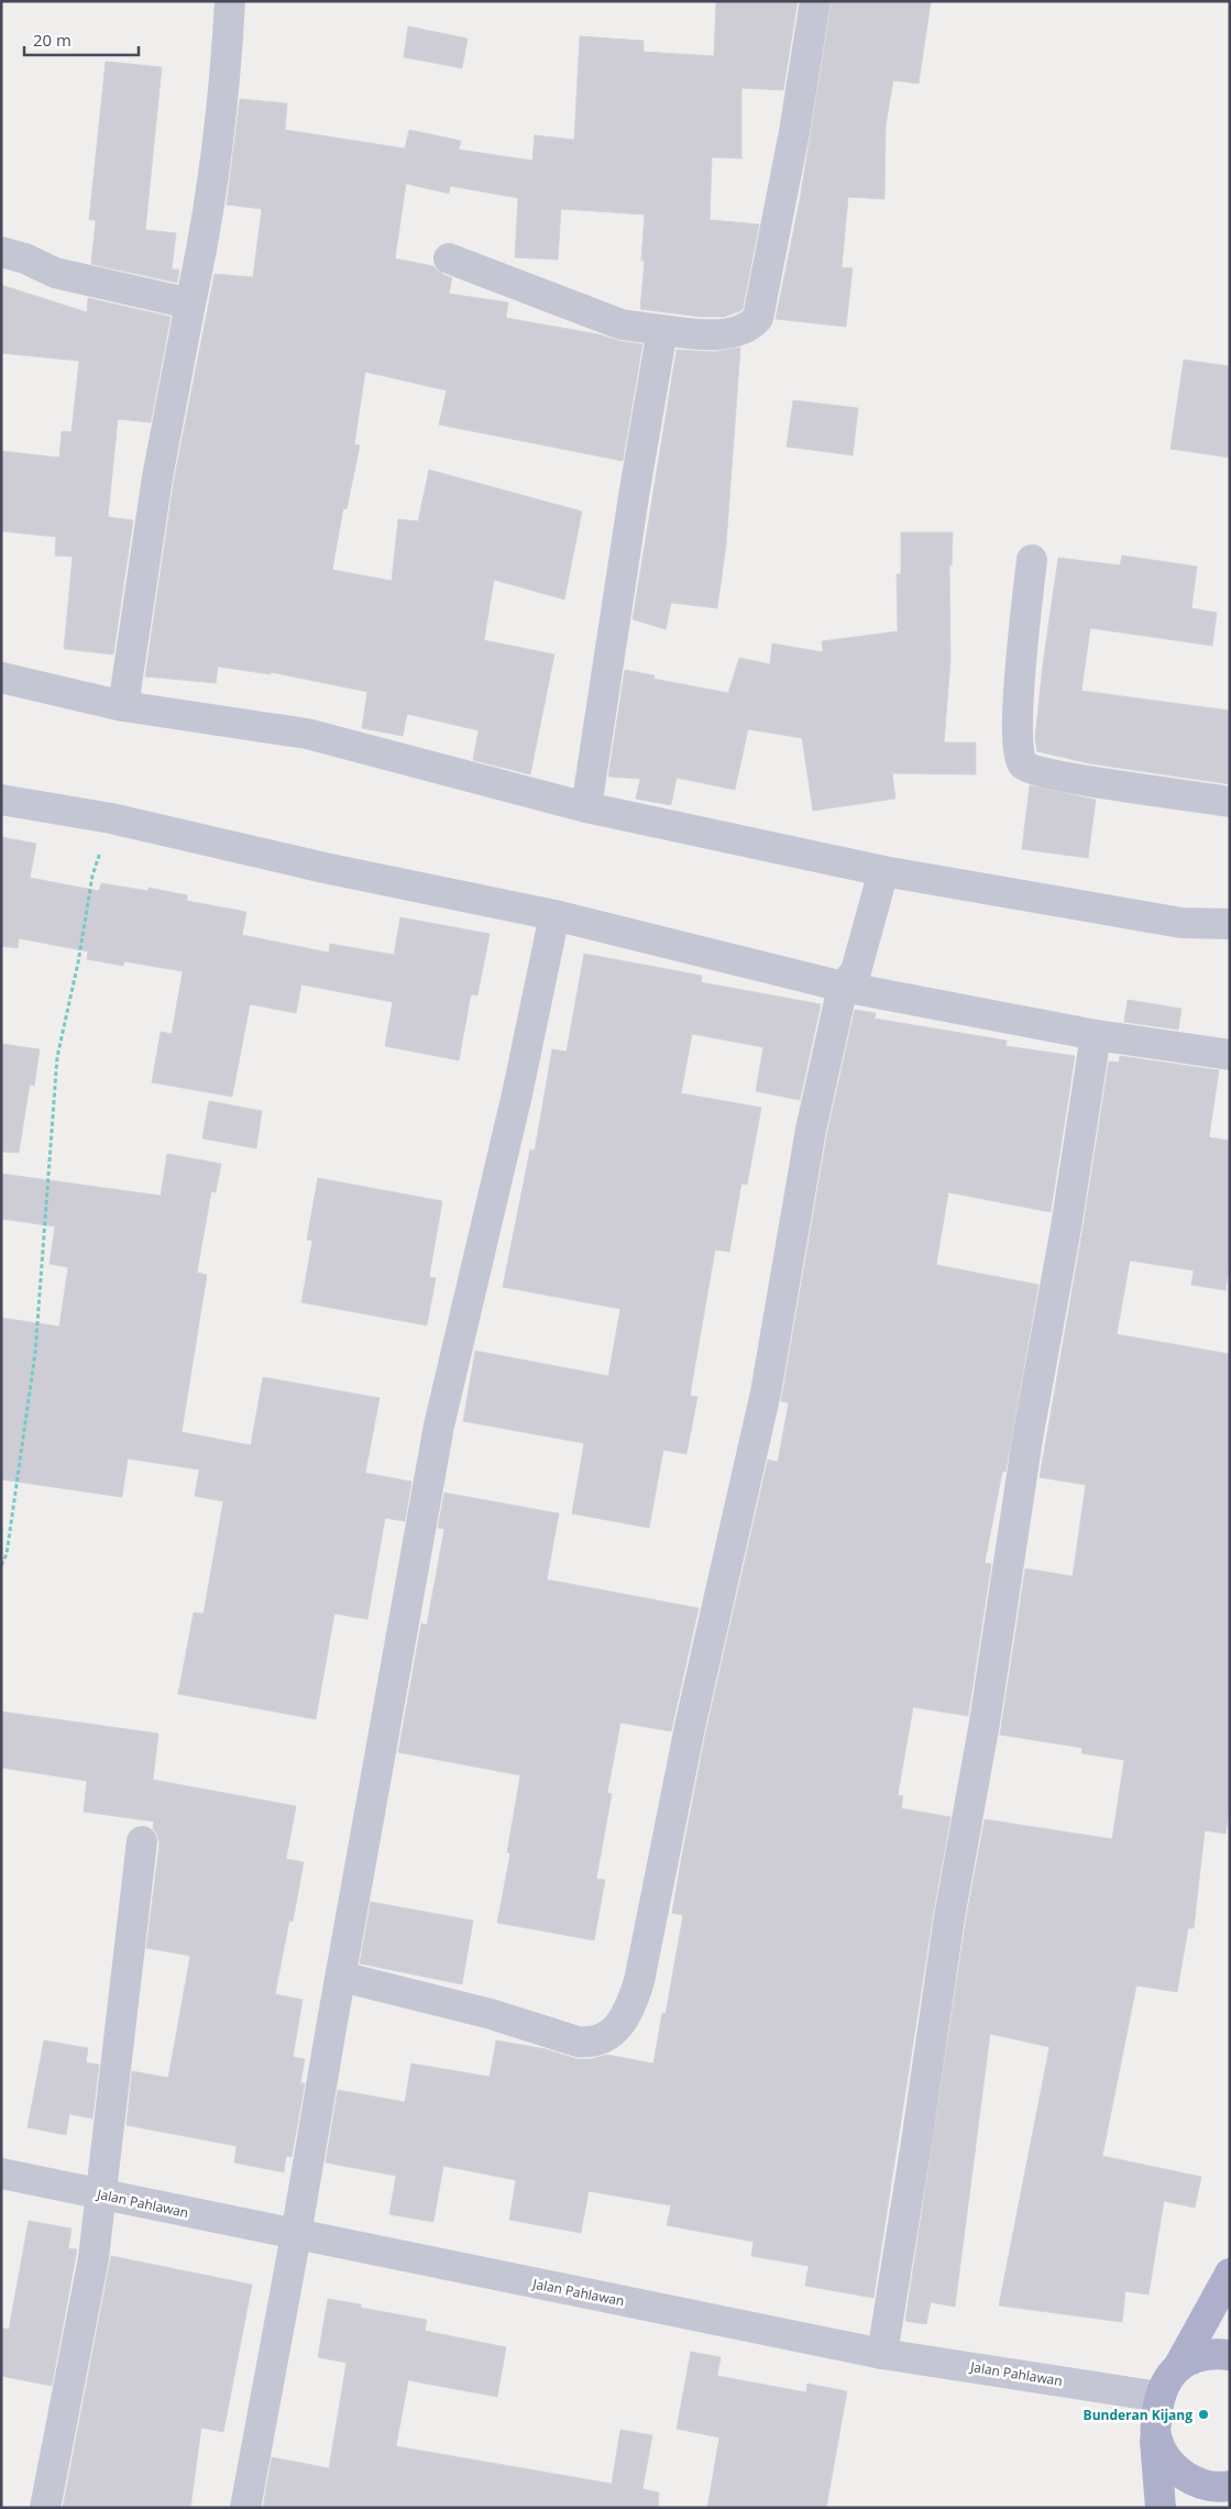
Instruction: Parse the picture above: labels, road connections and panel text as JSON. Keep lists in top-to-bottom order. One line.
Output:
{"streets":{"street":["Jalan Pahlawan"]},"places":["Bunderan Kijang"],"scale_bar":"20 m"}
